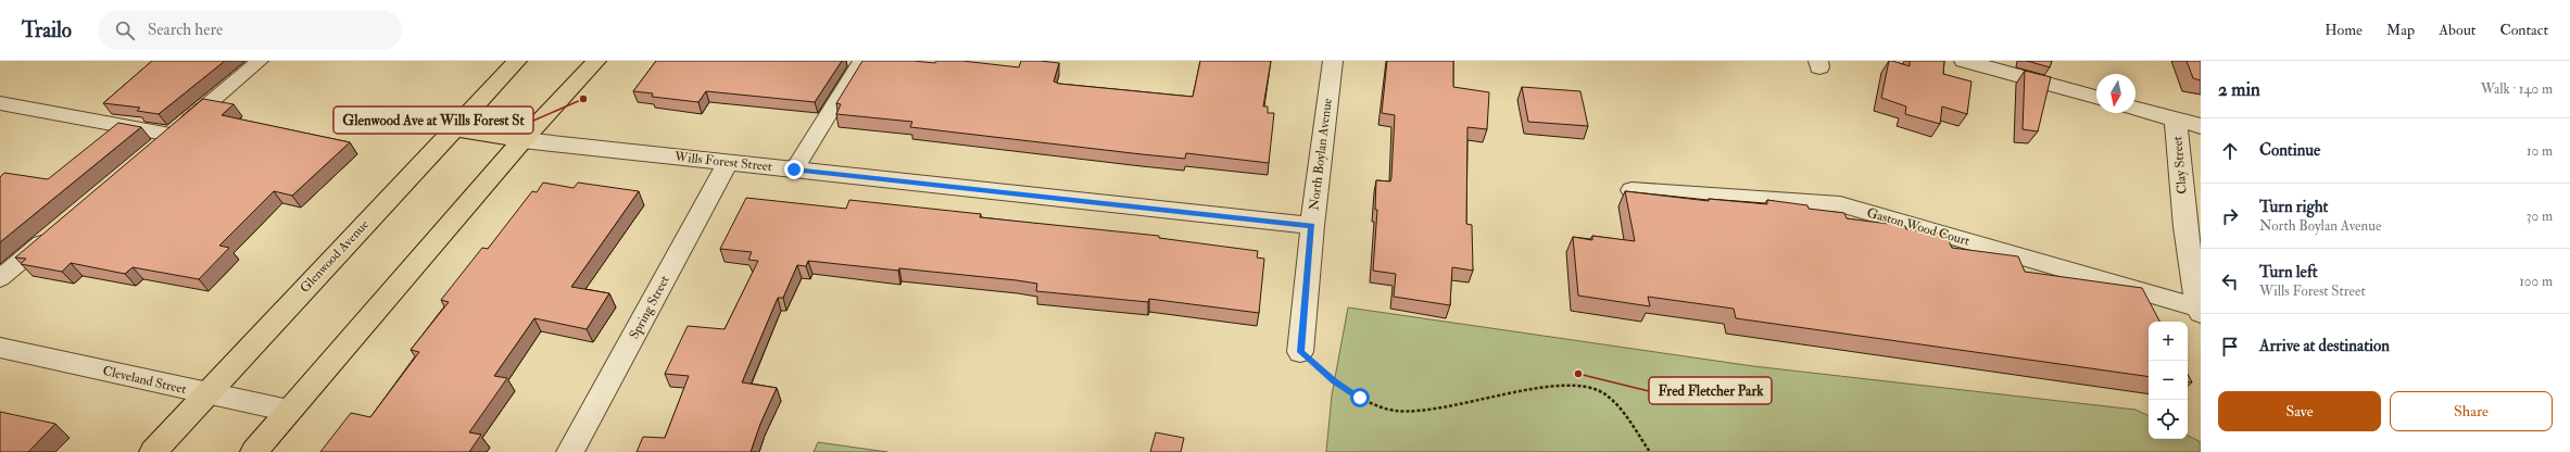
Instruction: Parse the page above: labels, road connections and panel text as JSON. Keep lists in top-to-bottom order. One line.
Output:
{"streets":{"main road":["Glenwood Avenue"],"street":["North Boylan Avenue","Wills Forest Street","Clay Street","Gaston Wood Court","Spring Street","Cleveland Street"]},"crossings":[["North Boylan Avenue","Wills Forest Street"],["Wills Forest Street","Spring Street"],["Clay Street","Gaston Wood Court"],["Glenwood Avenue","Cleveland Street"]],"places":["Glenwood Ave at Wills Forest St","Fred Fletcher Park"],"north":"bottom","page":{"header":"Trailo","search":"Search here","nav":["Home","Map","About","Contact"],"heading":["2 min","Walk · 140 m"],"list":[["Continue","10 m"],["Turn right","North Boylan Avenue","30 m"],["Turn left","Wills Forest Street","100 m"],"Arrive at destination"],"map_buttons":["+","−"],"buttons":["Save","Share"]}}
